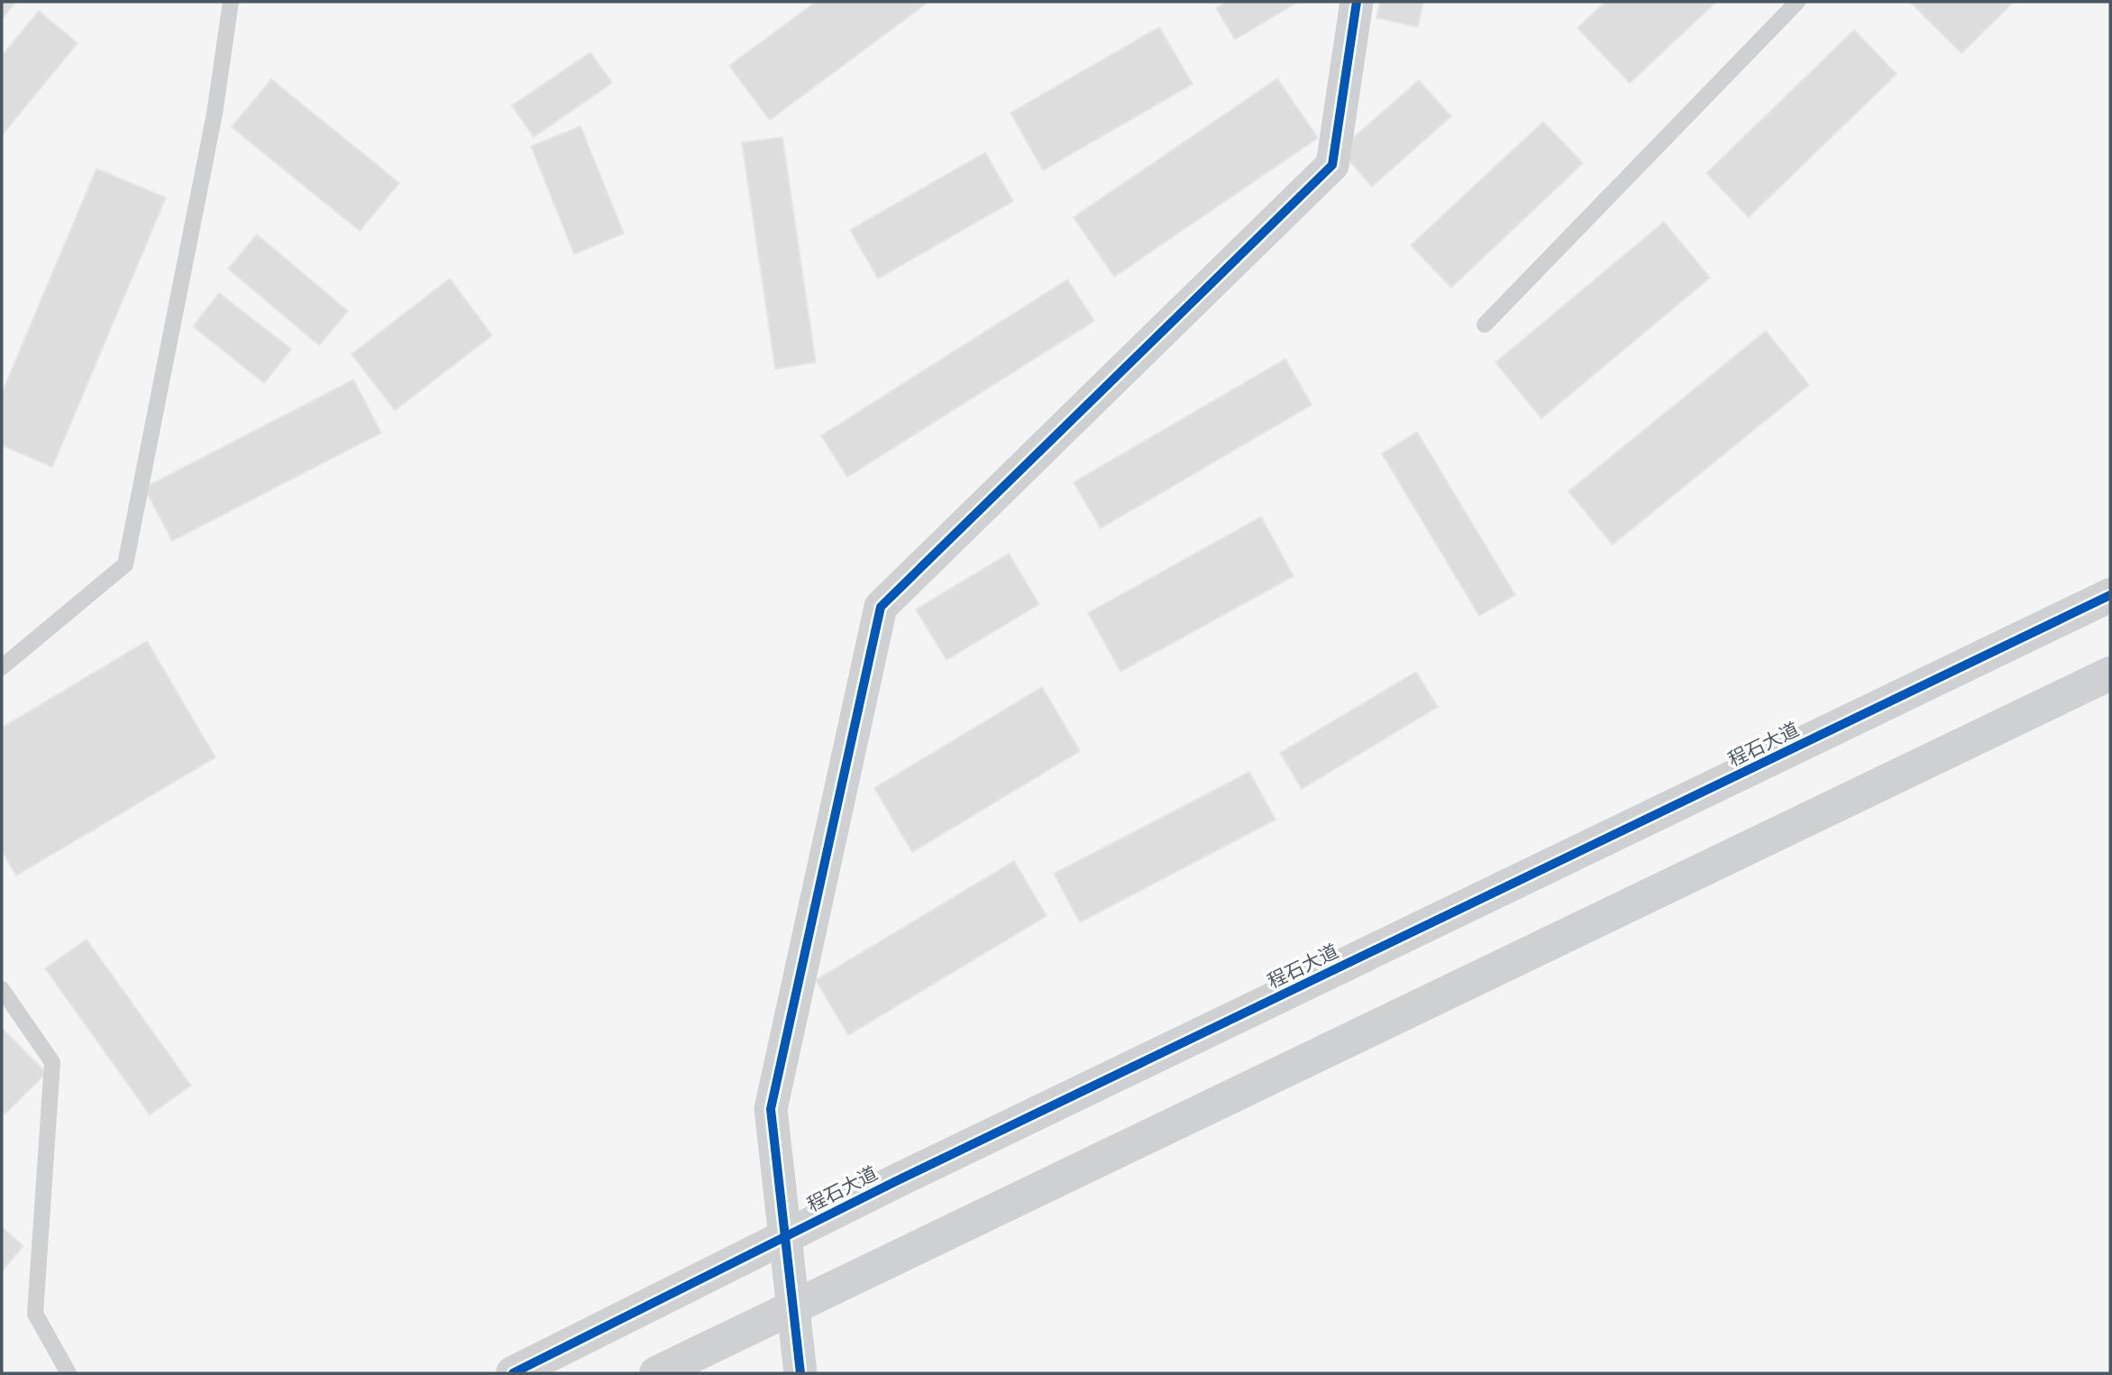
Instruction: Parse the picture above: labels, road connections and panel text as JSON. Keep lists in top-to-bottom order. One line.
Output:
{"streets":{"street":["程石大道"]}}
